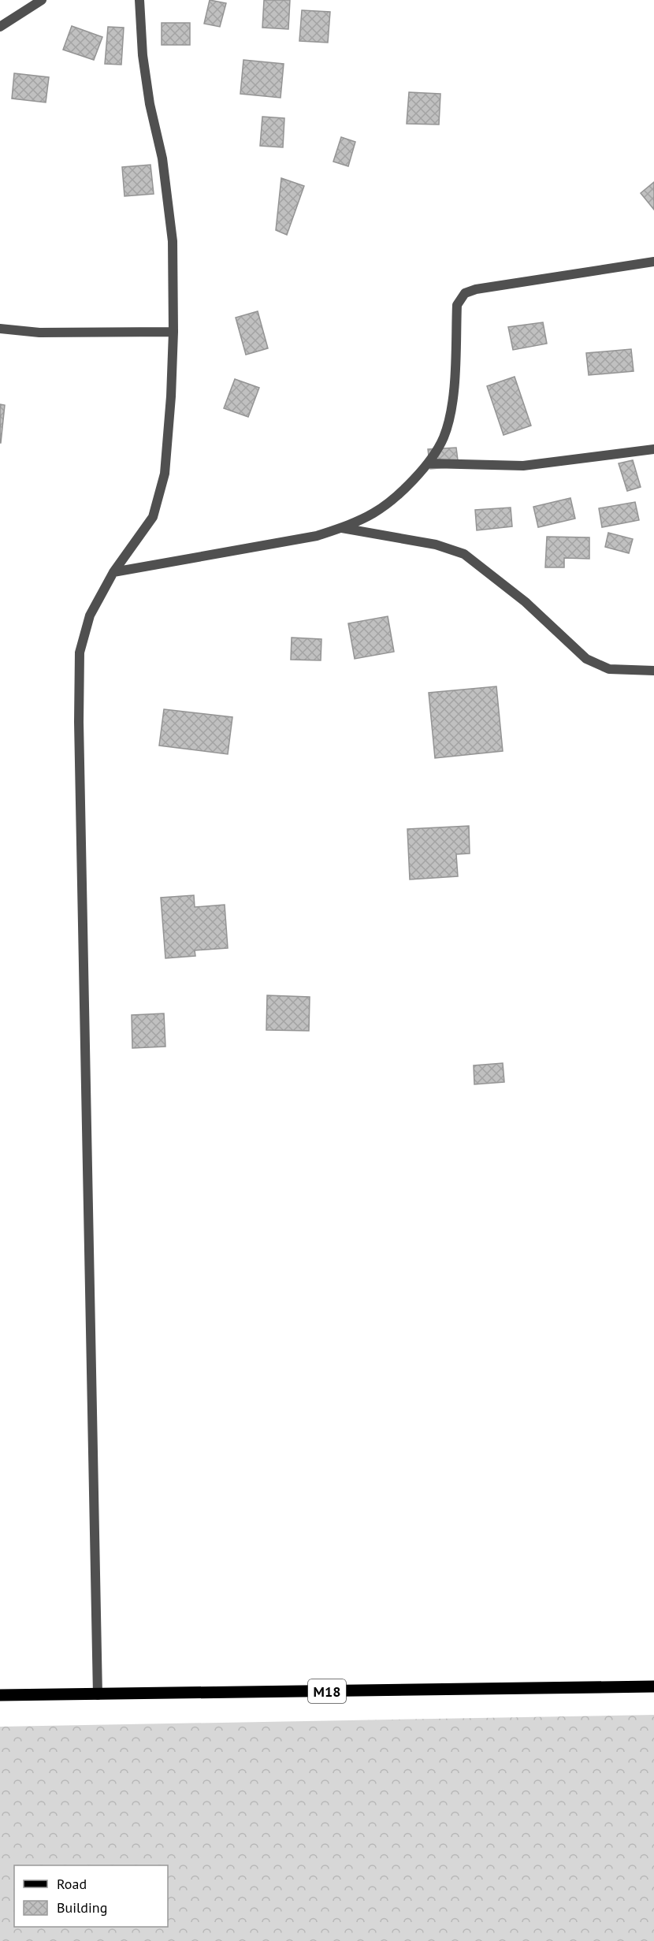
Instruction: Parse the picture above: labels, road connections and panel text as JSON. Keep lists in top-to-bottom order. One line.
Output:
{"streets":{"main road":["M18"]},"legend":["Road","Building"]}
